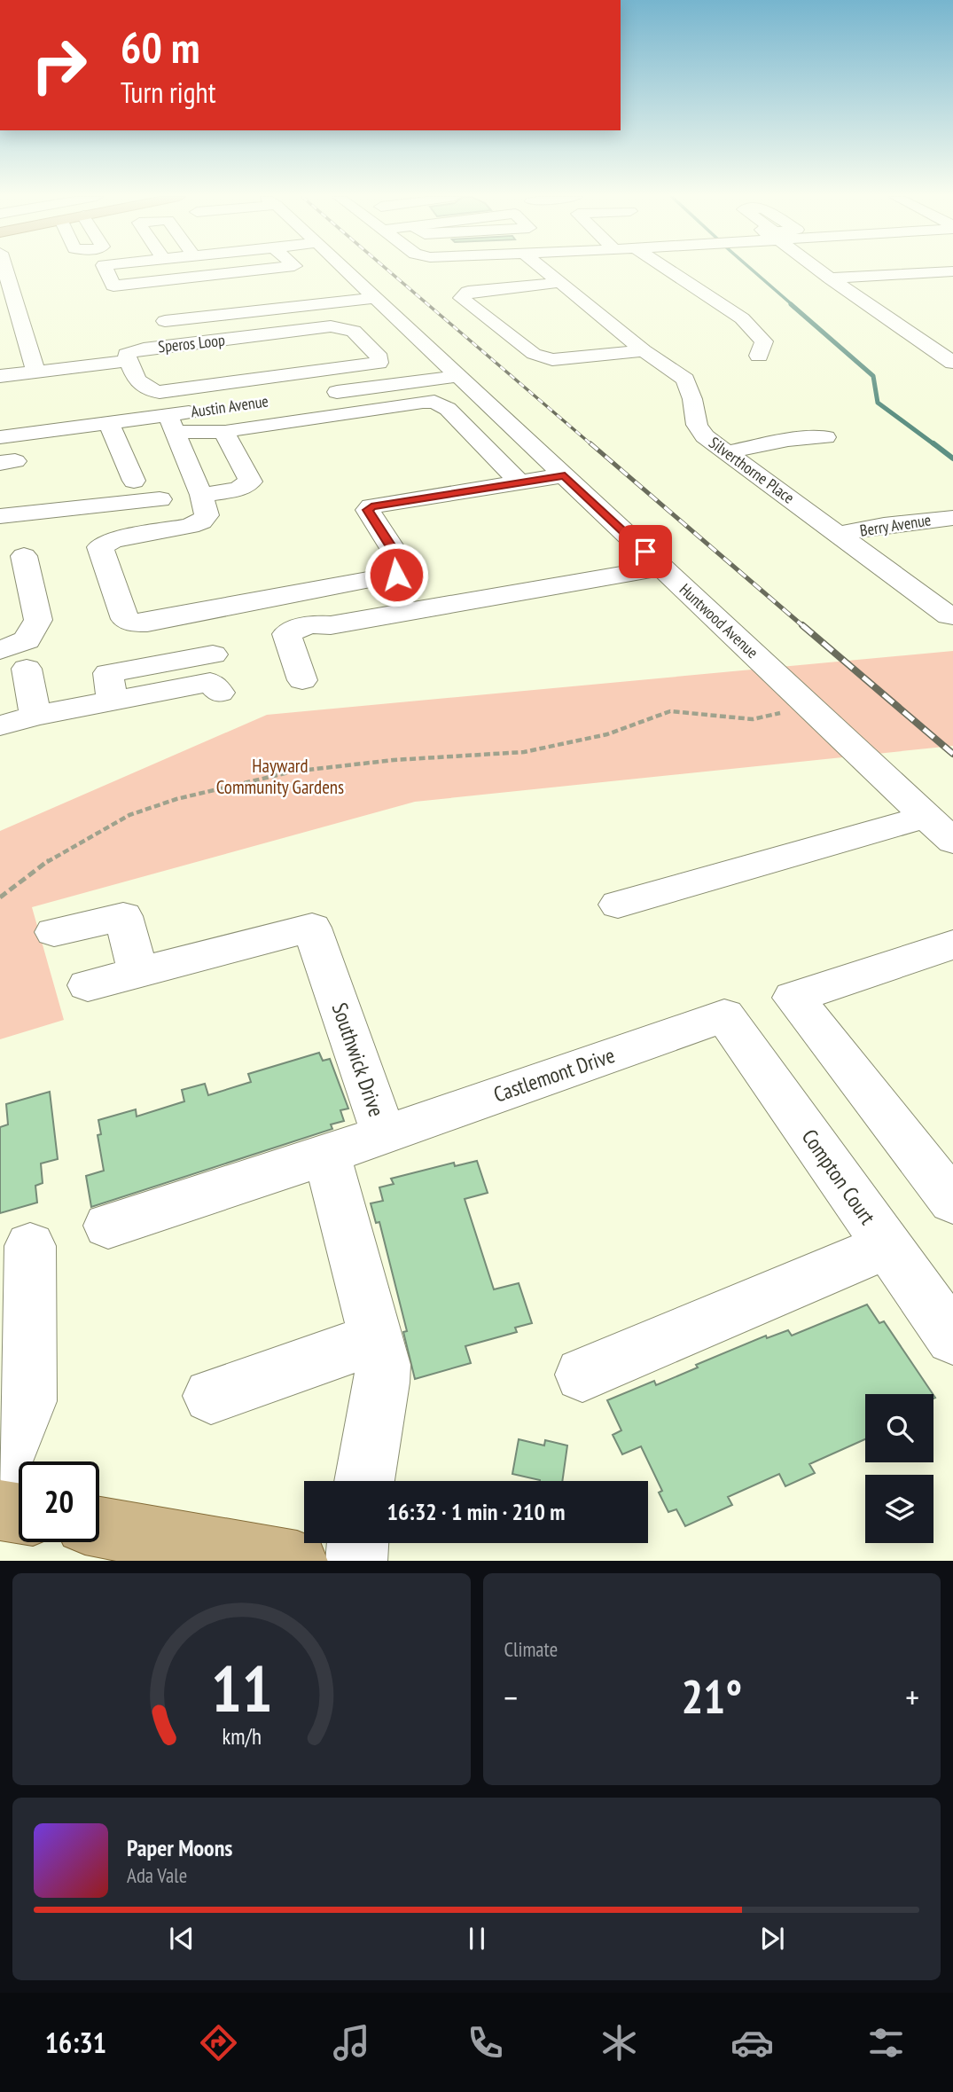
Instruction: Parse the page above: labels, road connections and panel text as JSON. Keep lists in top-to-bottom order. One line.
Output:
{"streets":{"street":["Speros Loop","Austin Avenue","Silverthorne Place","Berry Avenue","Huntwood Avenue","Southwick Drive","Castlemont Drive","Compton Court"]},"crossings":[["Silverthorne Place","Berry Avenue"],["Southwick Drive","Castlemont Drive"],["Castlemont Drive","Compton Court"]],"parks":["Hayward Community Gardens"],"page":{"turn":["60 m","Turn right"],"limit":"20","trip":"16:32 · 1 min · 210 m","tile":"Climate","heat":["−","21°","+"],"song":["Paper Moons","Ada Vale"],"tabs":"16:31","gauge":["11","km/h"]}}
